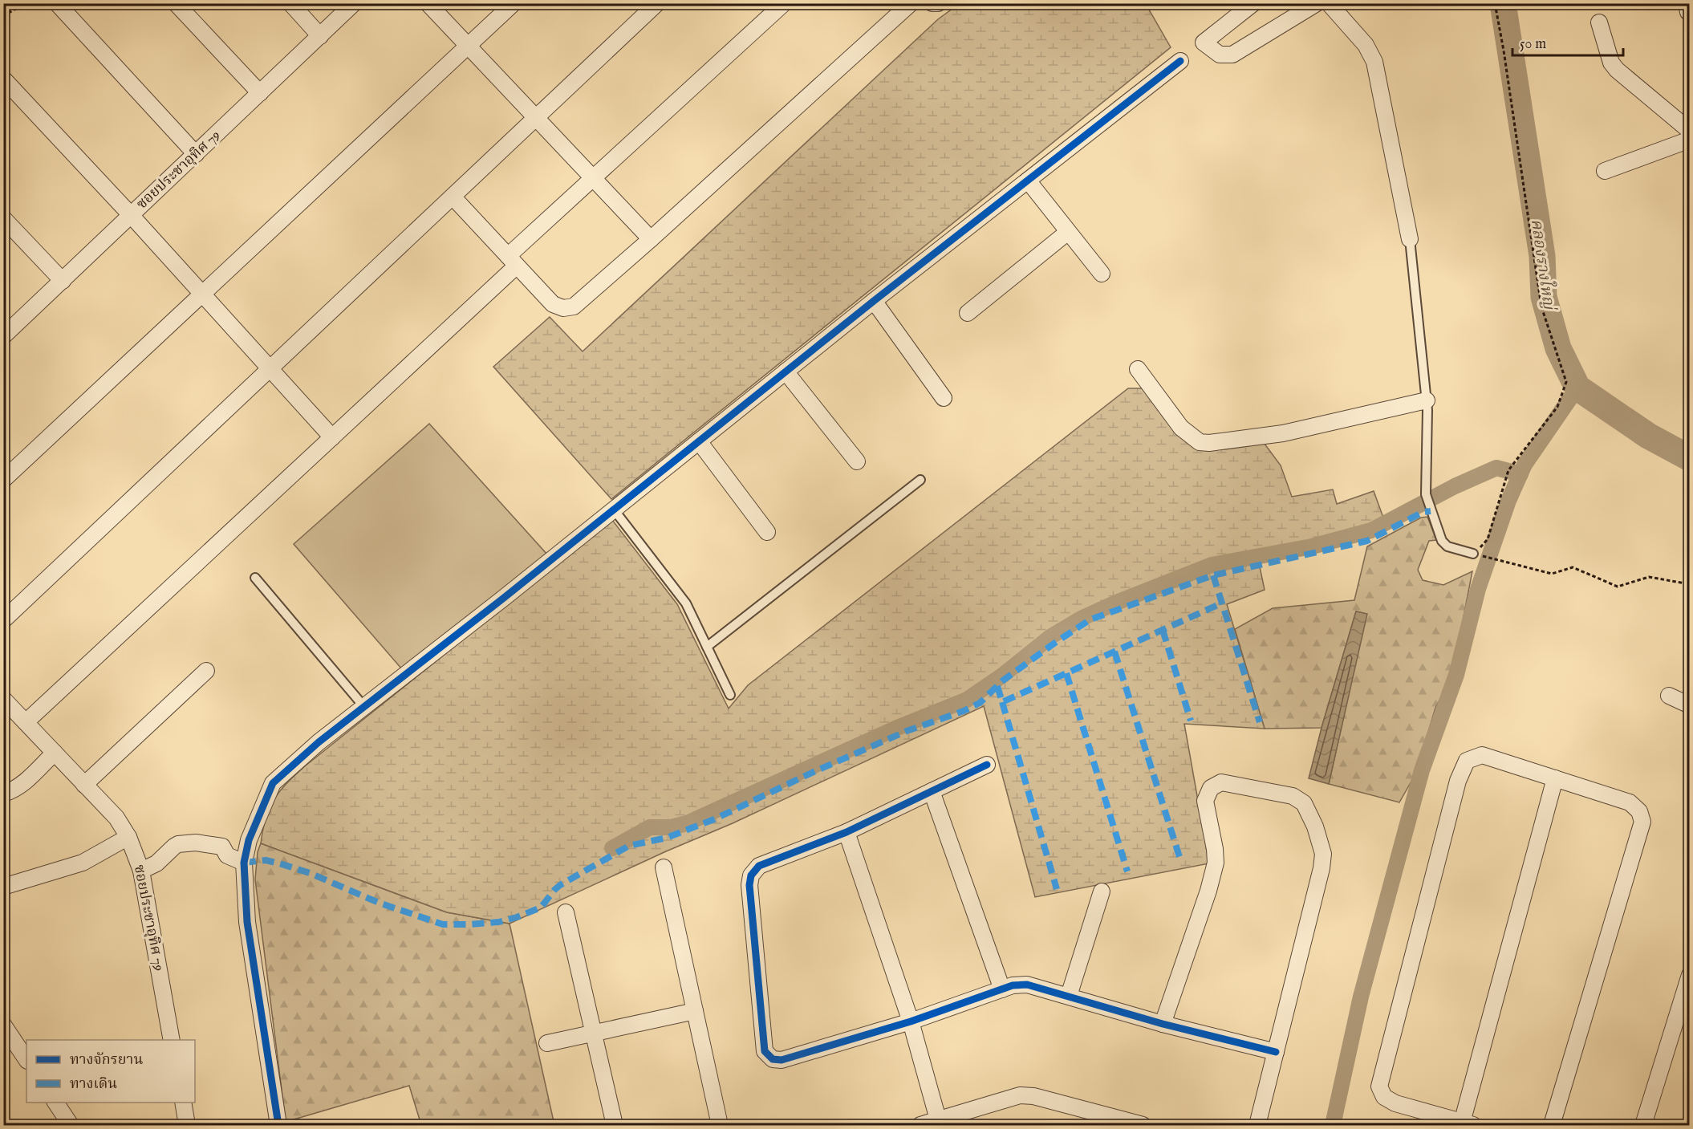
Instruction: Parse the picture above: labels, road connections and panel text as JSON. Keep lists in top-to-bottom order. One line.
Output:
{"streets":{"street":["ซอยประชาอุทิศ 79"]},"water":["คลองรางใหญ่"],"legend":["ทางจักรยาน","ทางเดิน"],"scale_bar":"50 m"}
